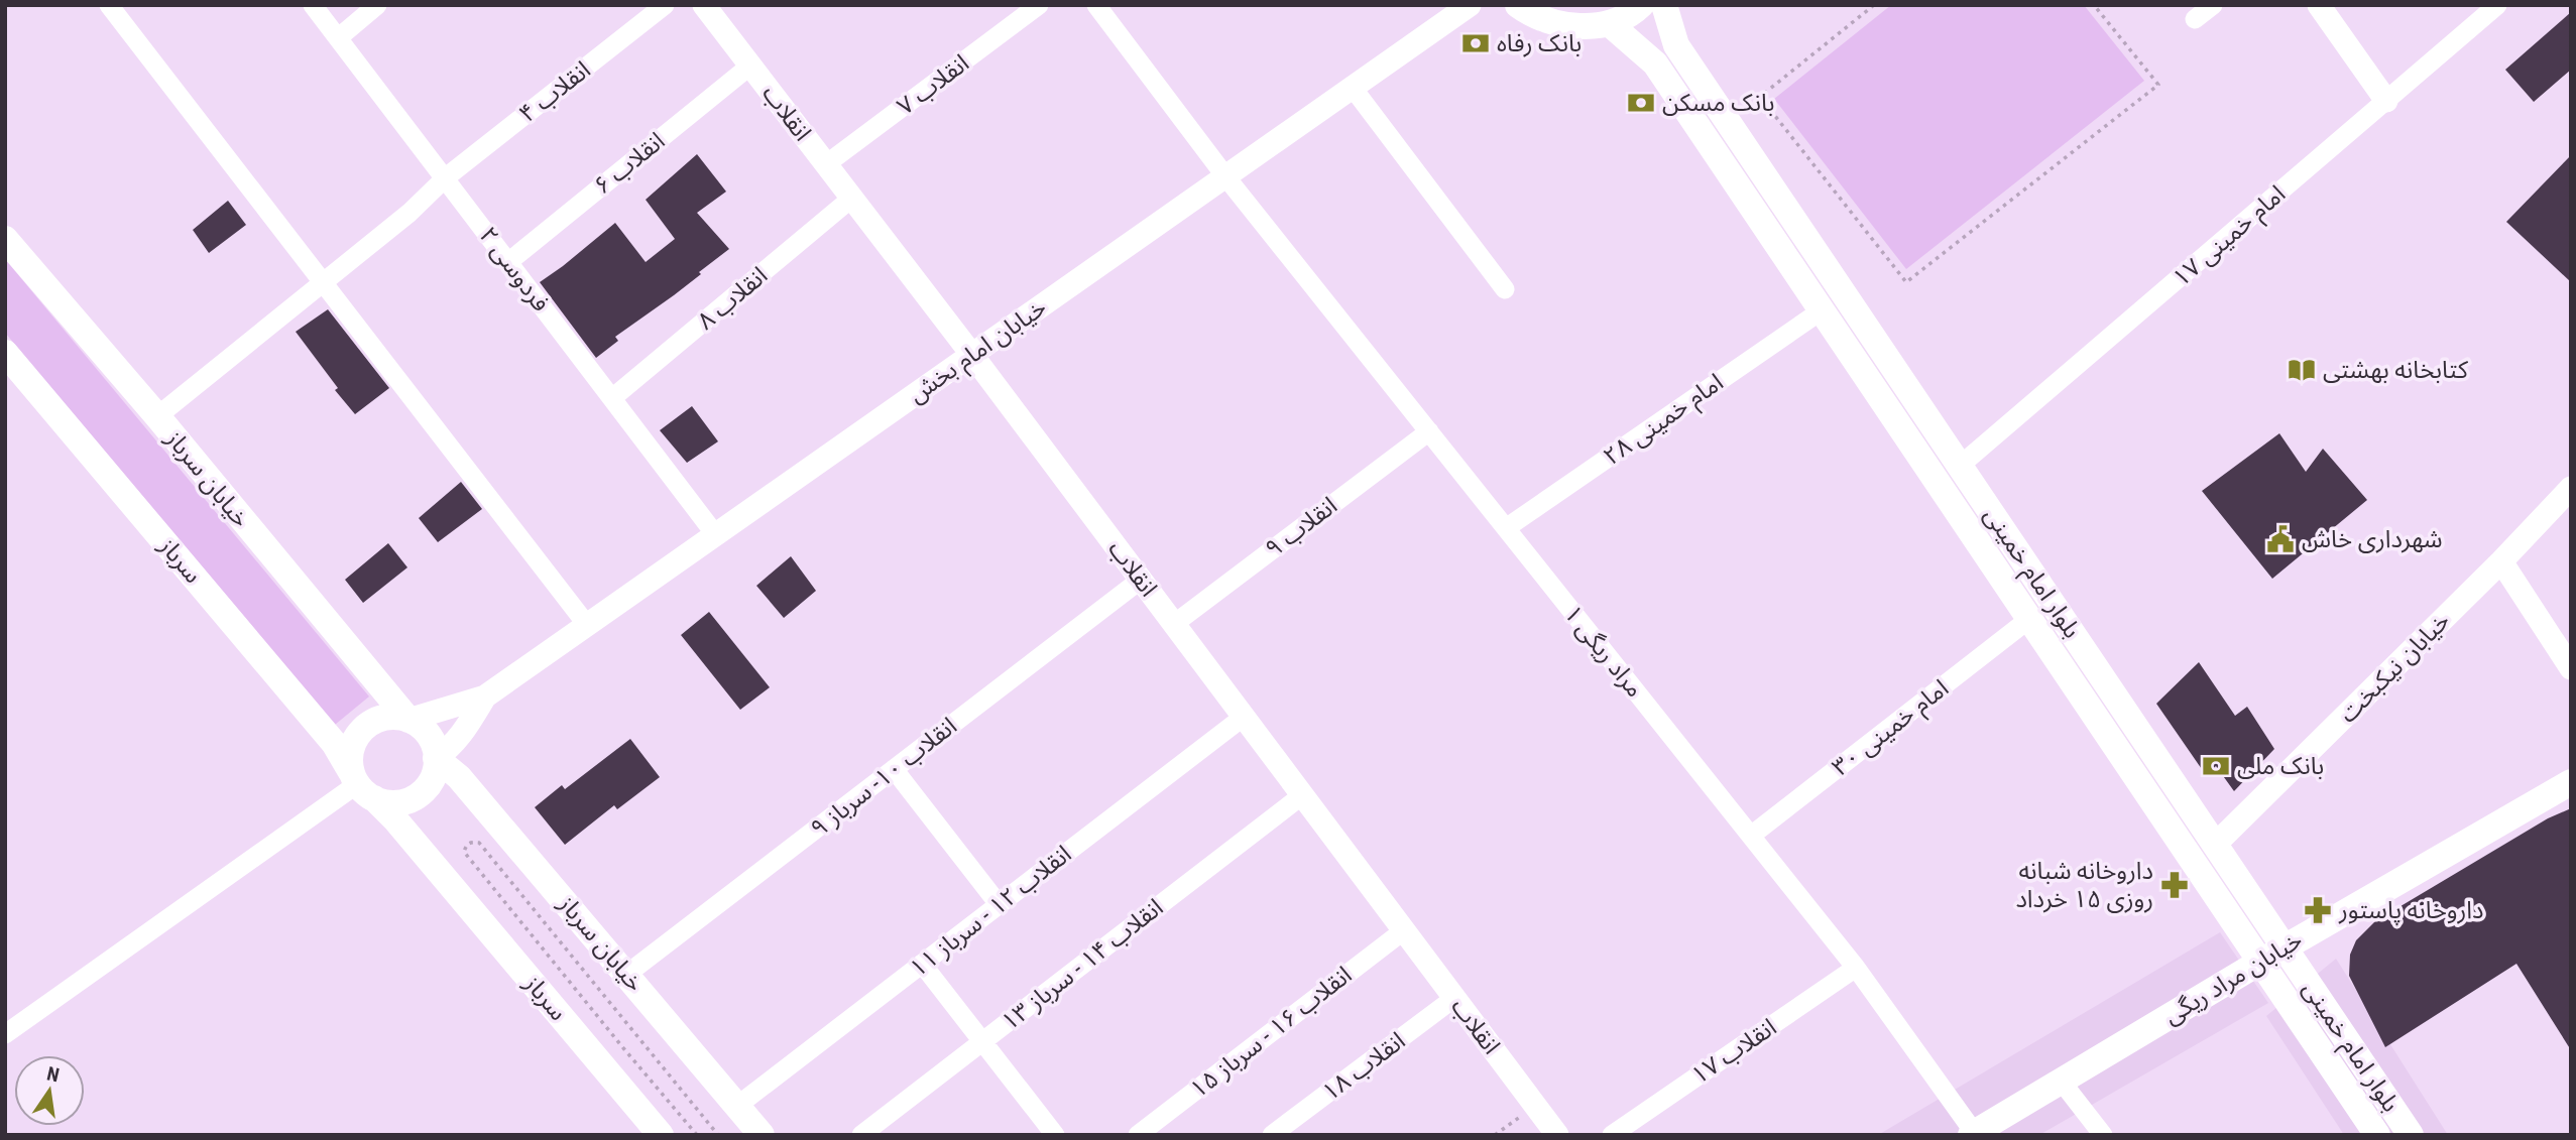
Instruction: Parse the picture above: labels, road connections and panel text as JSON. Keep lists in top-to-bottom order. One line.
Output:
{"streets":{"main road":["خیابان سرباز","سرباز","بلوار امام خمینی","خیابان مراد ریگی"],"street":["انقلاب ۷","انقلاب ۴","انقلاب","انقلاب ۶","امام خمینی ۱۷","فردوسی ۲","انقلاب ۸","خیابان امام بخش","امام خمینی ۲۸","انقلاب ۹","مراد ریگی ۱","خیابان نیکبخت","امام خمینی ۳۰","انقلاب ۱۰- سرباز ۹","انقلاب ۱۲ - سرباز ۱۱","انقلاب ۱۴ - سرباز ۱۳","انقلاب ۱۶ - سرباز ۱۵","انقلاب ۱۷","انقلاب ۱۸"]},"crossings":[["انقلاب ۷","انقلاب"],["انقلاب ۴","فردوسی ۲"],["انقلاب ۴","خیابان سرباز"],["انقلاب","انقلاب ۶"],["انقلاب","انقلاب ۸"],["انقلاب","خیابان امام بخش"],["انقلاب","انقلاب ۹"],["انقلاب","انقلاب ۱۰- سرباز ۹"],["انقلاب","انقلاب ۱۲ - سرباز ۱۱"],["انقلاب","انقلاب ۱۴ - سرباز ۱۳"],["انقلاب","انقلاب ۱۶ - سرباز ۱۵"],["انقلاب","انقلاب ۱۸"],["انقلاب ۶","فردوسی ۲"],["امام خمینی ۱۷","بلوار امام خمینی"],["فردوسی ۲","انقلاب ۸"],["فردوسی ۲","خیابان امام بخش"],["خیابان امام بخش","مراد ریگی ۱"],["امام خمینی ۲۸","بلوار امام خمینی"],["امام خمینی ۲۸","مراد ریگی ۱"],["خیابان سرباز","سرباز"],["خیابان سرباز","انقلاب ۱۰- سرباز ۹"],["خیابان سرباز","انقلاب ۱۲ - سرباز ۱۱"],["انقلاب ۹","مراد ریگی ۱"],["بلوار امام خمینی","خیابان نیکبخت"],["بلوار امام خمینی","امام خمینی ۳۰"],["بلوار امام خمینی","خیابان مراد ریگی"],["مراد ریگی ۱","امام خمینی ۳۰"],["مراد ریگی ۱","خیابان مراد ریگی"],["مراد ریگی ۱","انقلاب ۱۷"]],"places":{"bank":["بانک رفاه","بانک مسکن","بانک ملی"],"library":["کتابخانه بهشتی"],"public building":["شهرداری خاش"],"pharmacy":["داروخانه شبانه روزی ۱۵ خرداد","داروخانه پاستور"]},"north":"top"}
